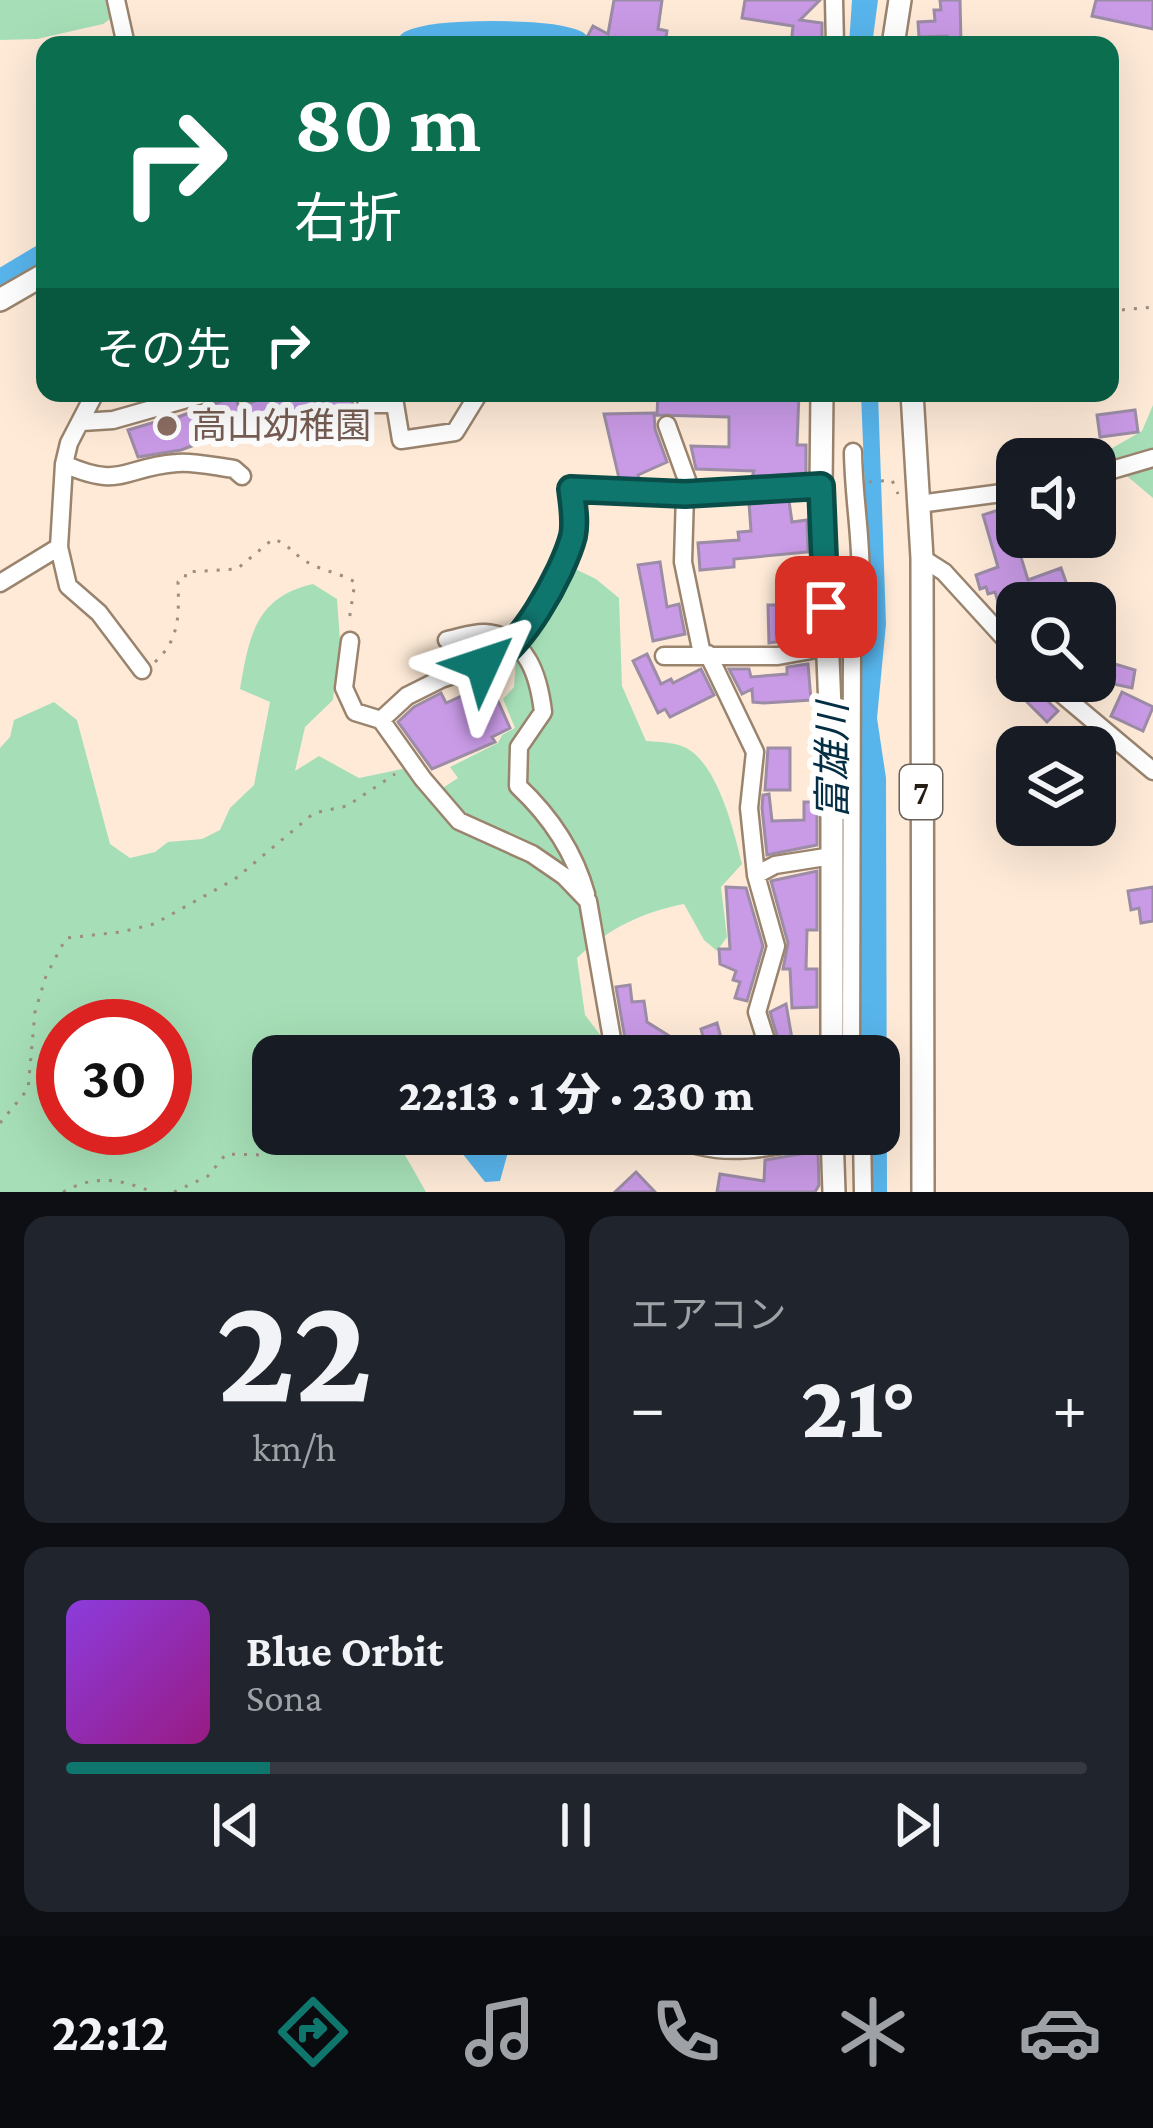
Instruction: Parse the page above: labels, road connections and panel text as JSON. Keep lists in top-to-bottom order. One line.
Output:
{"streets":{"main road":["7"]},"water":["富雄川"],"places":["高山幼稚園"],"page":{"turn":["80 m","右折"],"then":"その先","limit":"30","trip":"22:13 · 1 分 · 230 m","tile":[["22","km/h"],"エアコン"],"heat":["−","21°","+"],"song":["Blue Orbit","Sona"],"tabs":"22:12"}}
